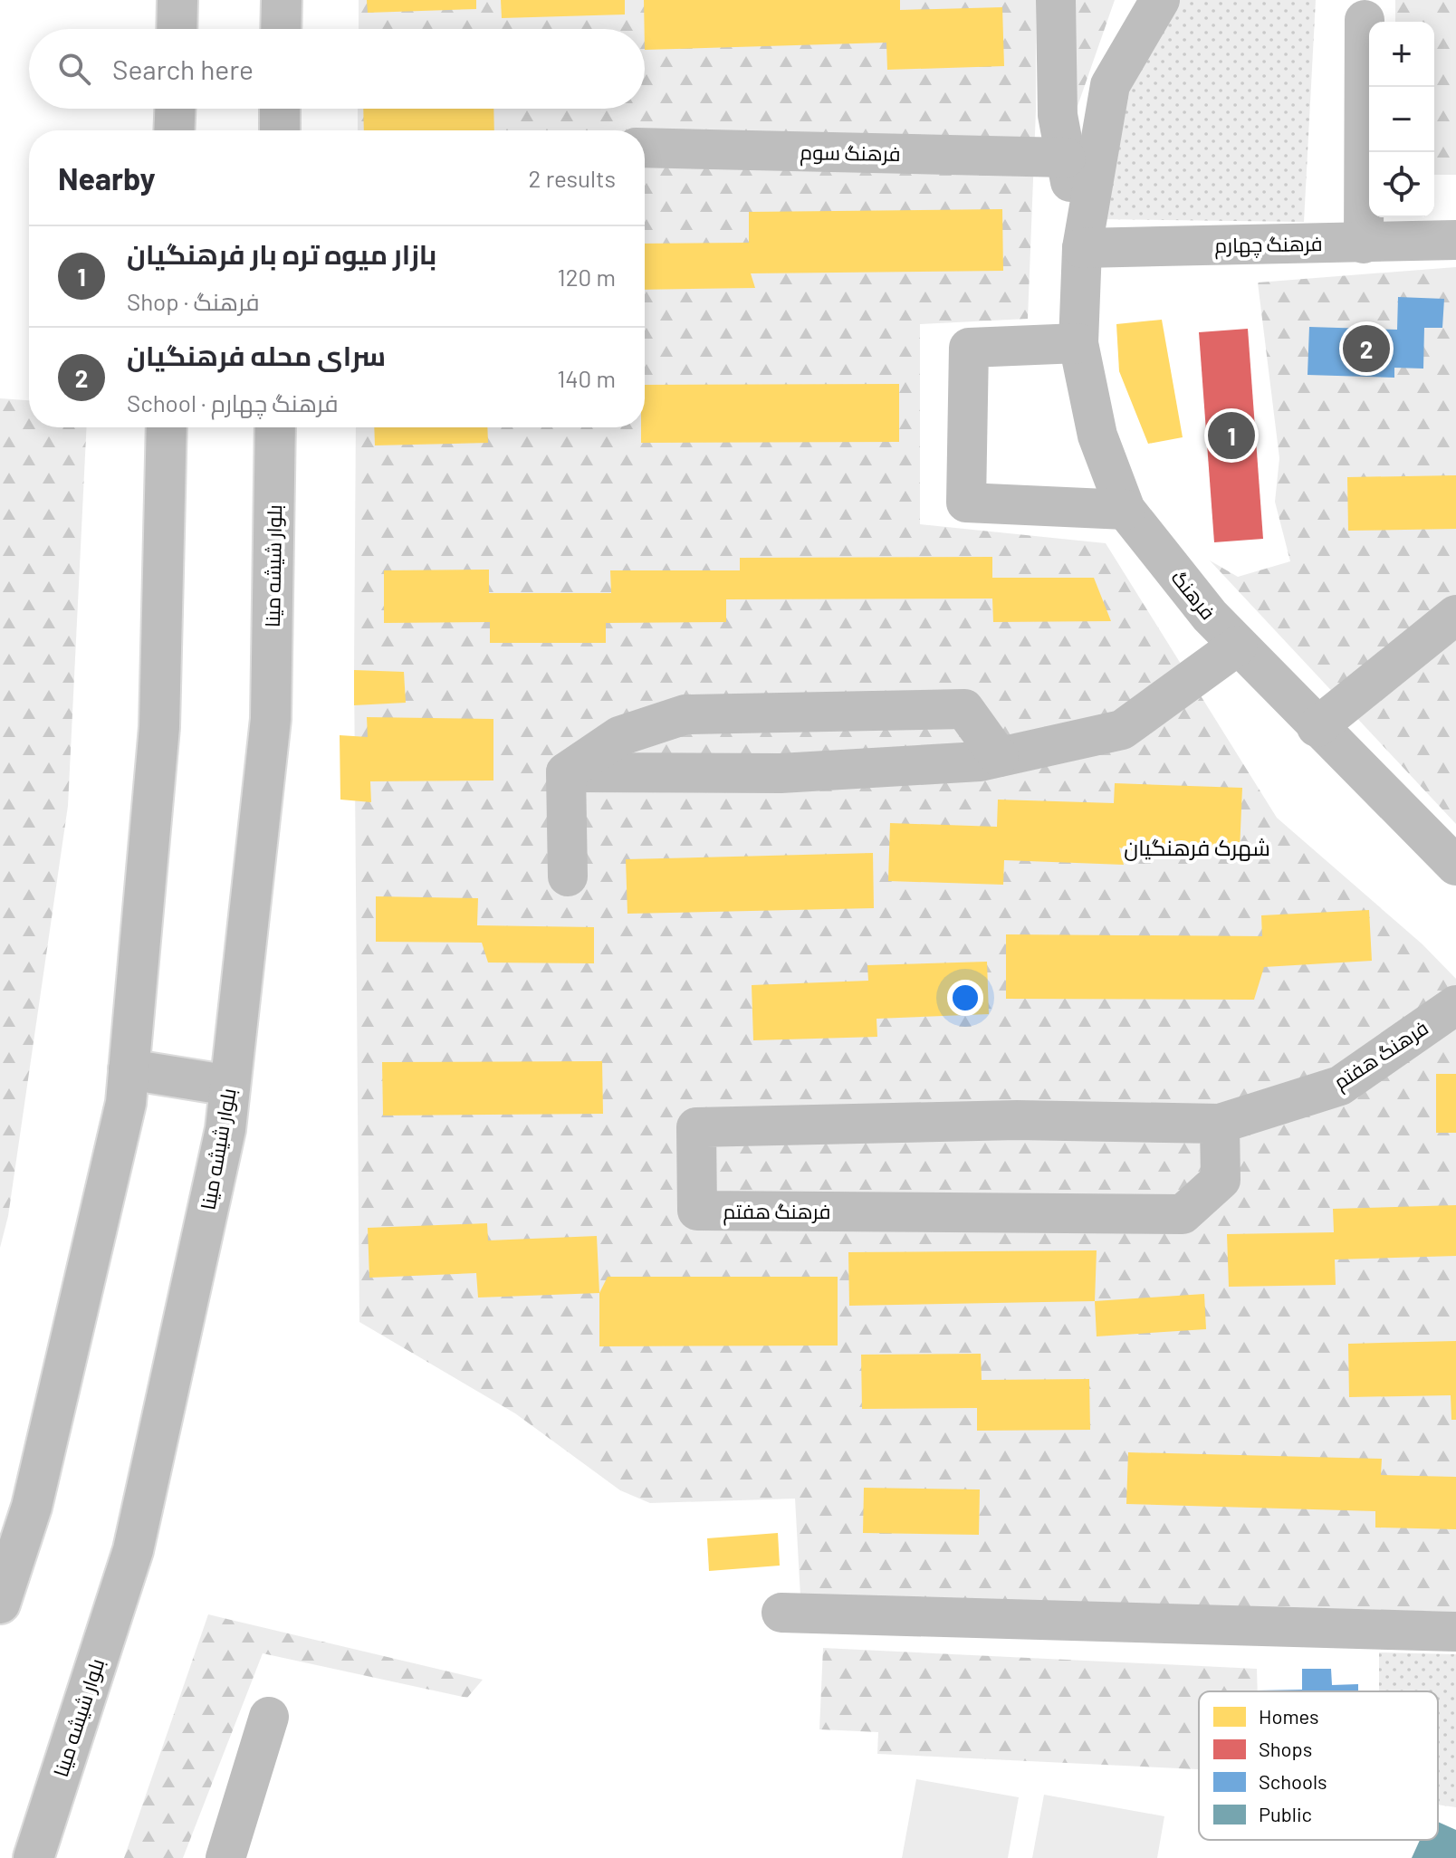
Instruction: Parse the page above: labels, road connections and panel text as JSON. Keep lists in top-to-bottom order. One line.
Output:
{"streets":{"street":["فرهنگ سوم","فرهنگ چهارم","بلوار شیشه مینا","فرهنگ","فرهنگ هفتم"]},"crossings":[["فرهنگ سوم","فرهنگ"],["فرهنگ چهارم","فرهنگ"]],"districts":["شهرک فرهنگیان"],"legend":["Homes","Shops","Schools","Public"],"page":{"map_buttons":["+","−"],"search":"Search here","heading":["Nearby","2 results"],"list":[{"mark":"1","name":"بازار میوه تره بار فرهنگیان","note":"Shop · فرهنگ","value":"120 m"},{"mark":"2","name":"سرای محله فرهنگیان","note":"School · فرهنگ چهارم","value":"140 m"}],"pins":["2","1"]}}
